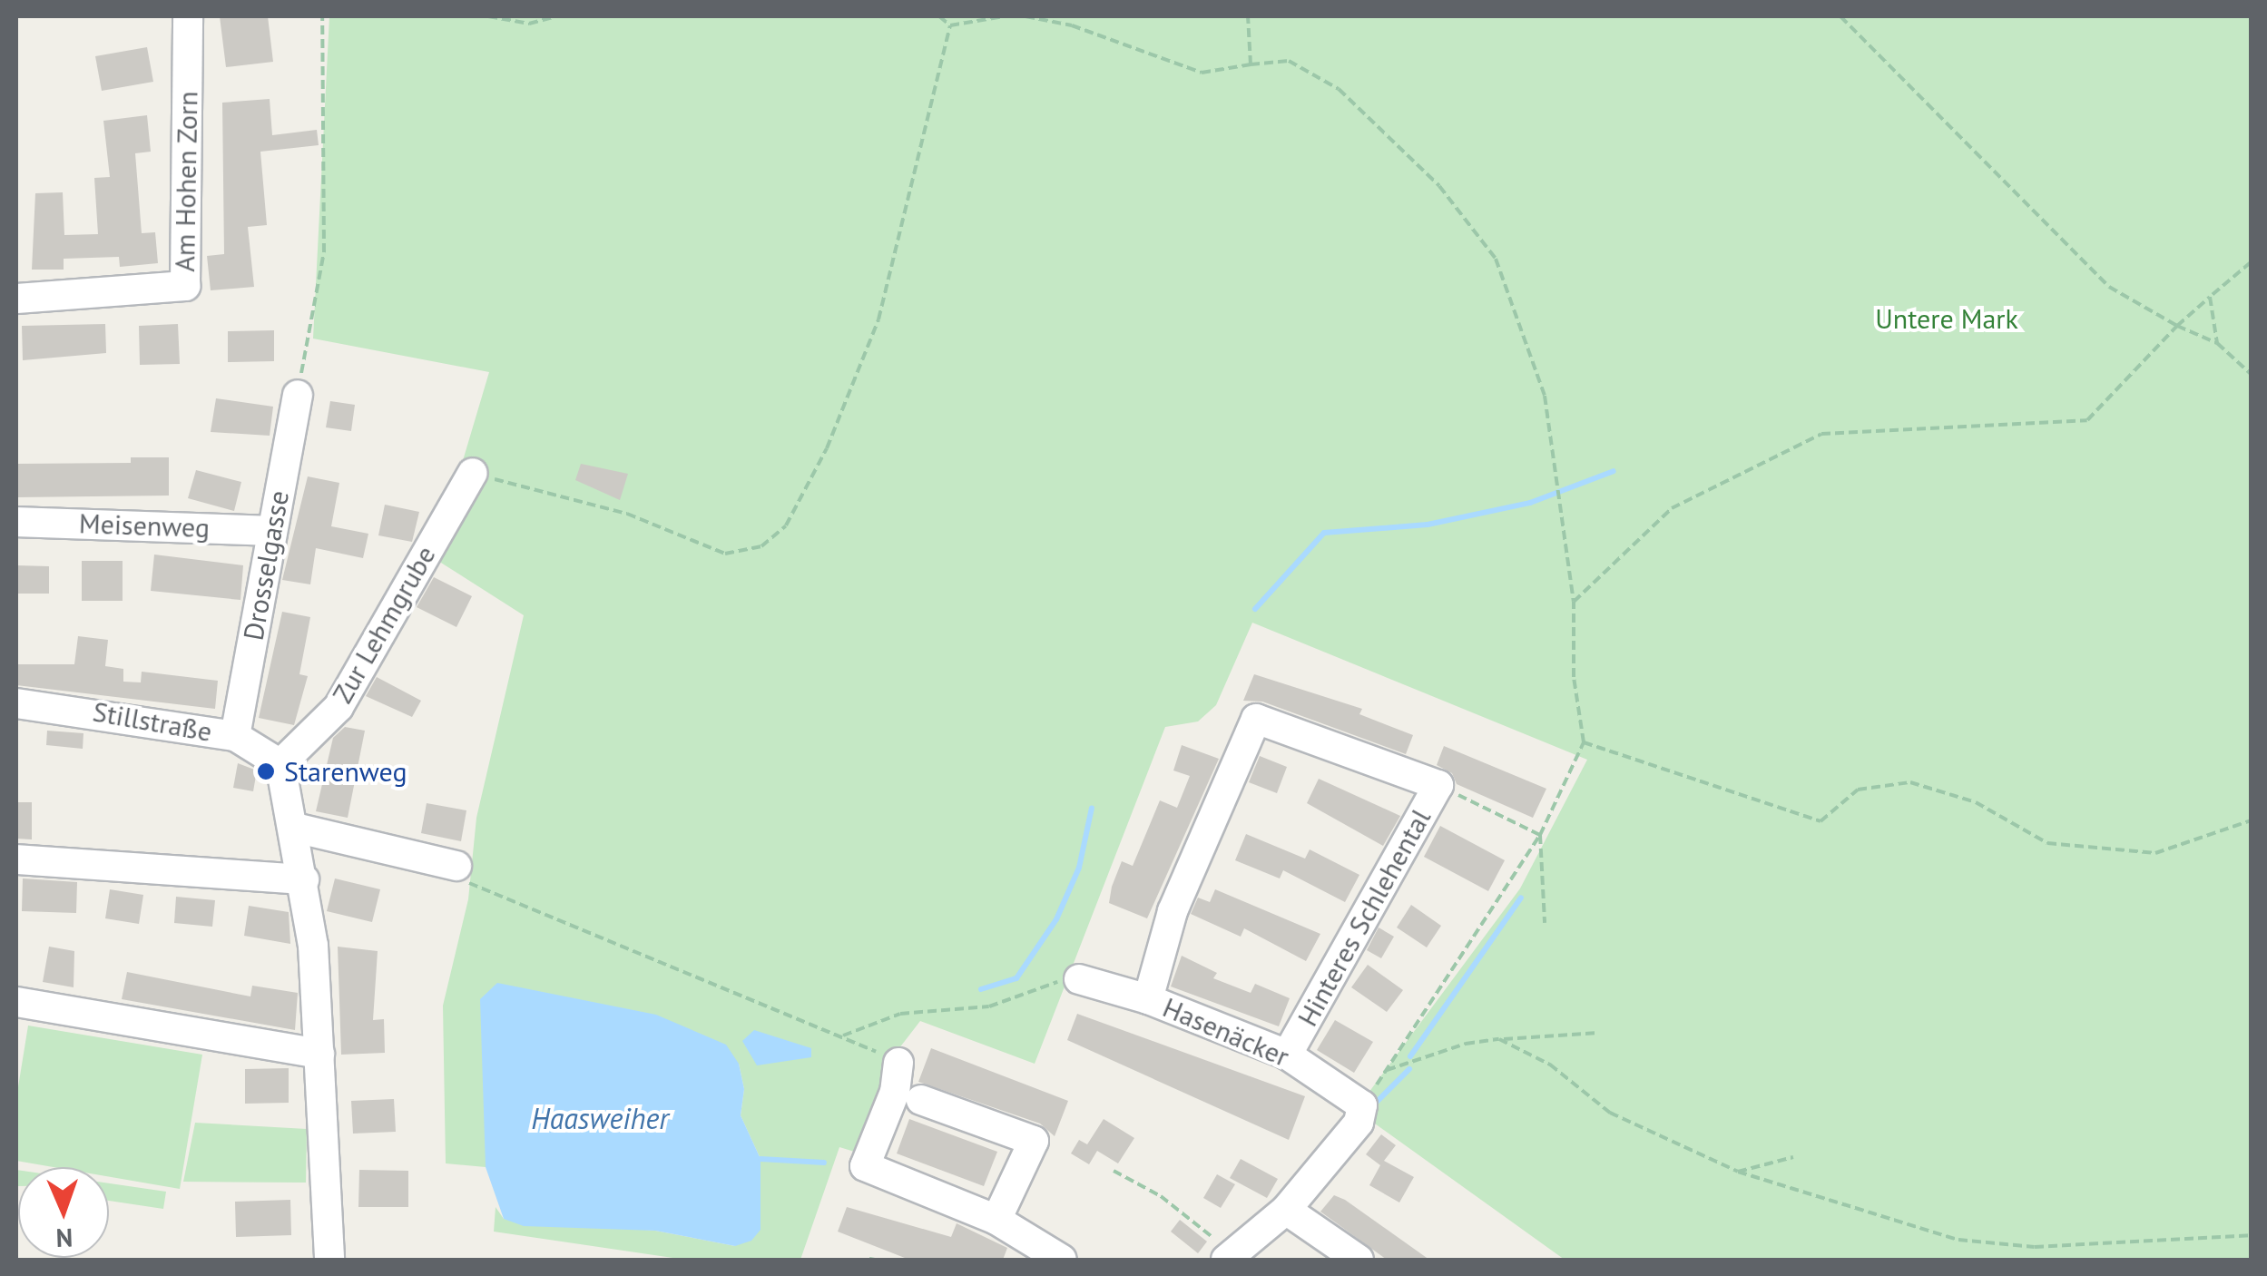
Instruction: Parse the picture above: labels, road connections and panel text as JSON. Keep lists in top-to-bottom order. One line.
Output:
{"streets":{"street":["Am Hohen Zorn","Meisenweg","Drosselgasse","Zur Lehmgrube","Stillstraße","Hinteres Schlehental","Hasenäcker"]},"crossings":[["Meisenweg","Drosselgasse"],["Drosselgasse","Stillstraße"],["Zur Lehmgrube","Stillstraße"],["Hinteres Schlehental","Hasenäcker"]],"water":["Haasweiher"],"parks":["Untere Mark"],"places":["Starenweg"],"north":"bottom"}
